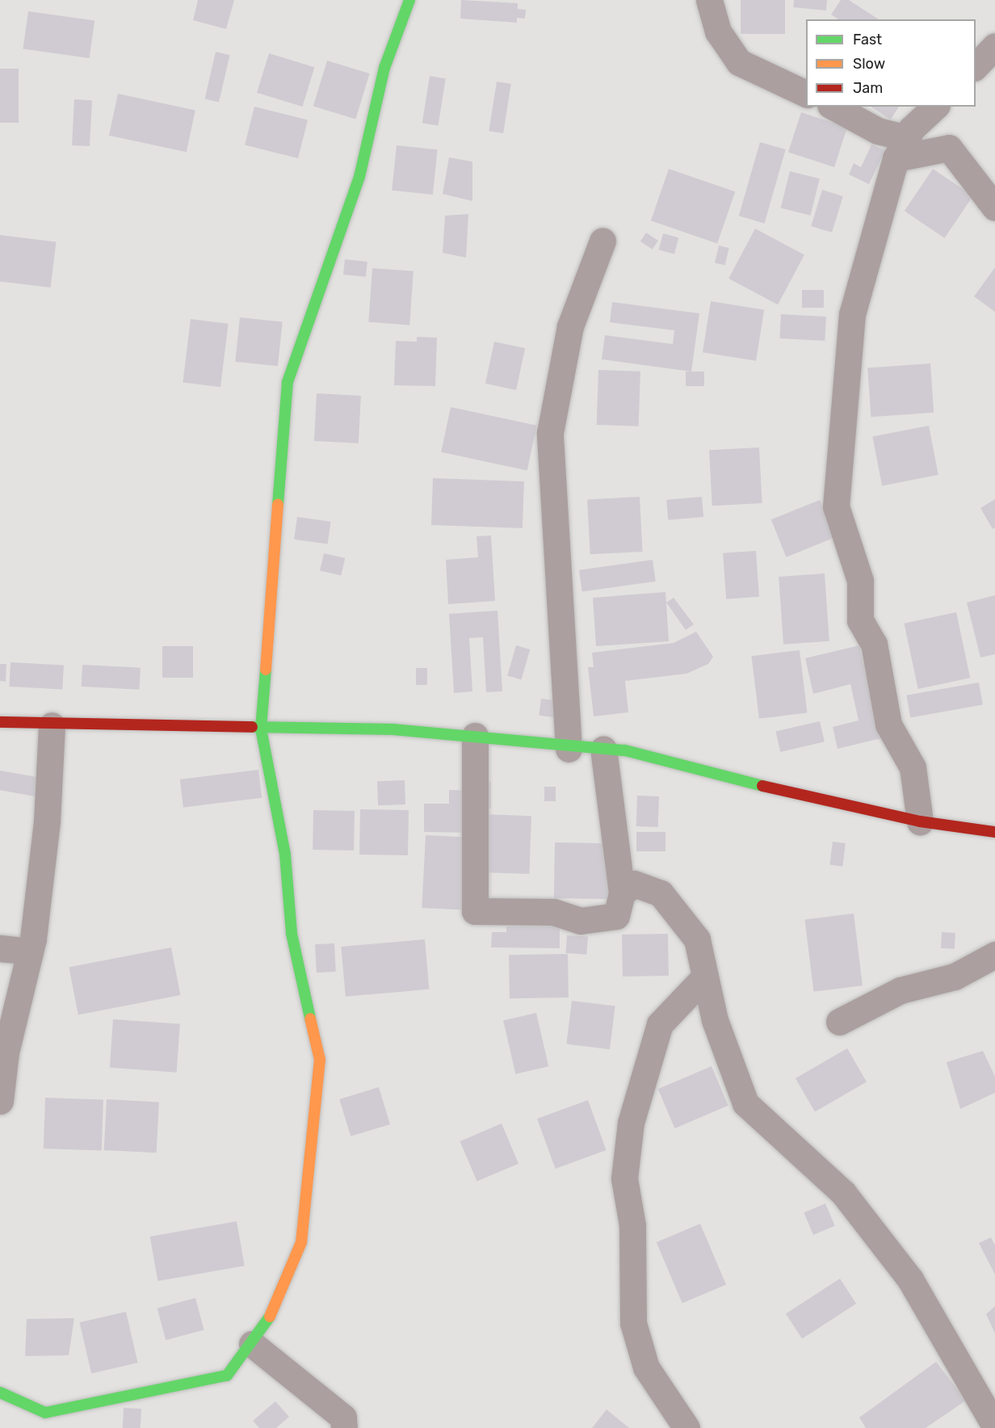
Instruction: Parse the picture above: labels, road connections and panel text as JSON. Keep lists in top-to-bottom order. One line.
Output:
{"legend":["Fast","Slow","Jam"]}
